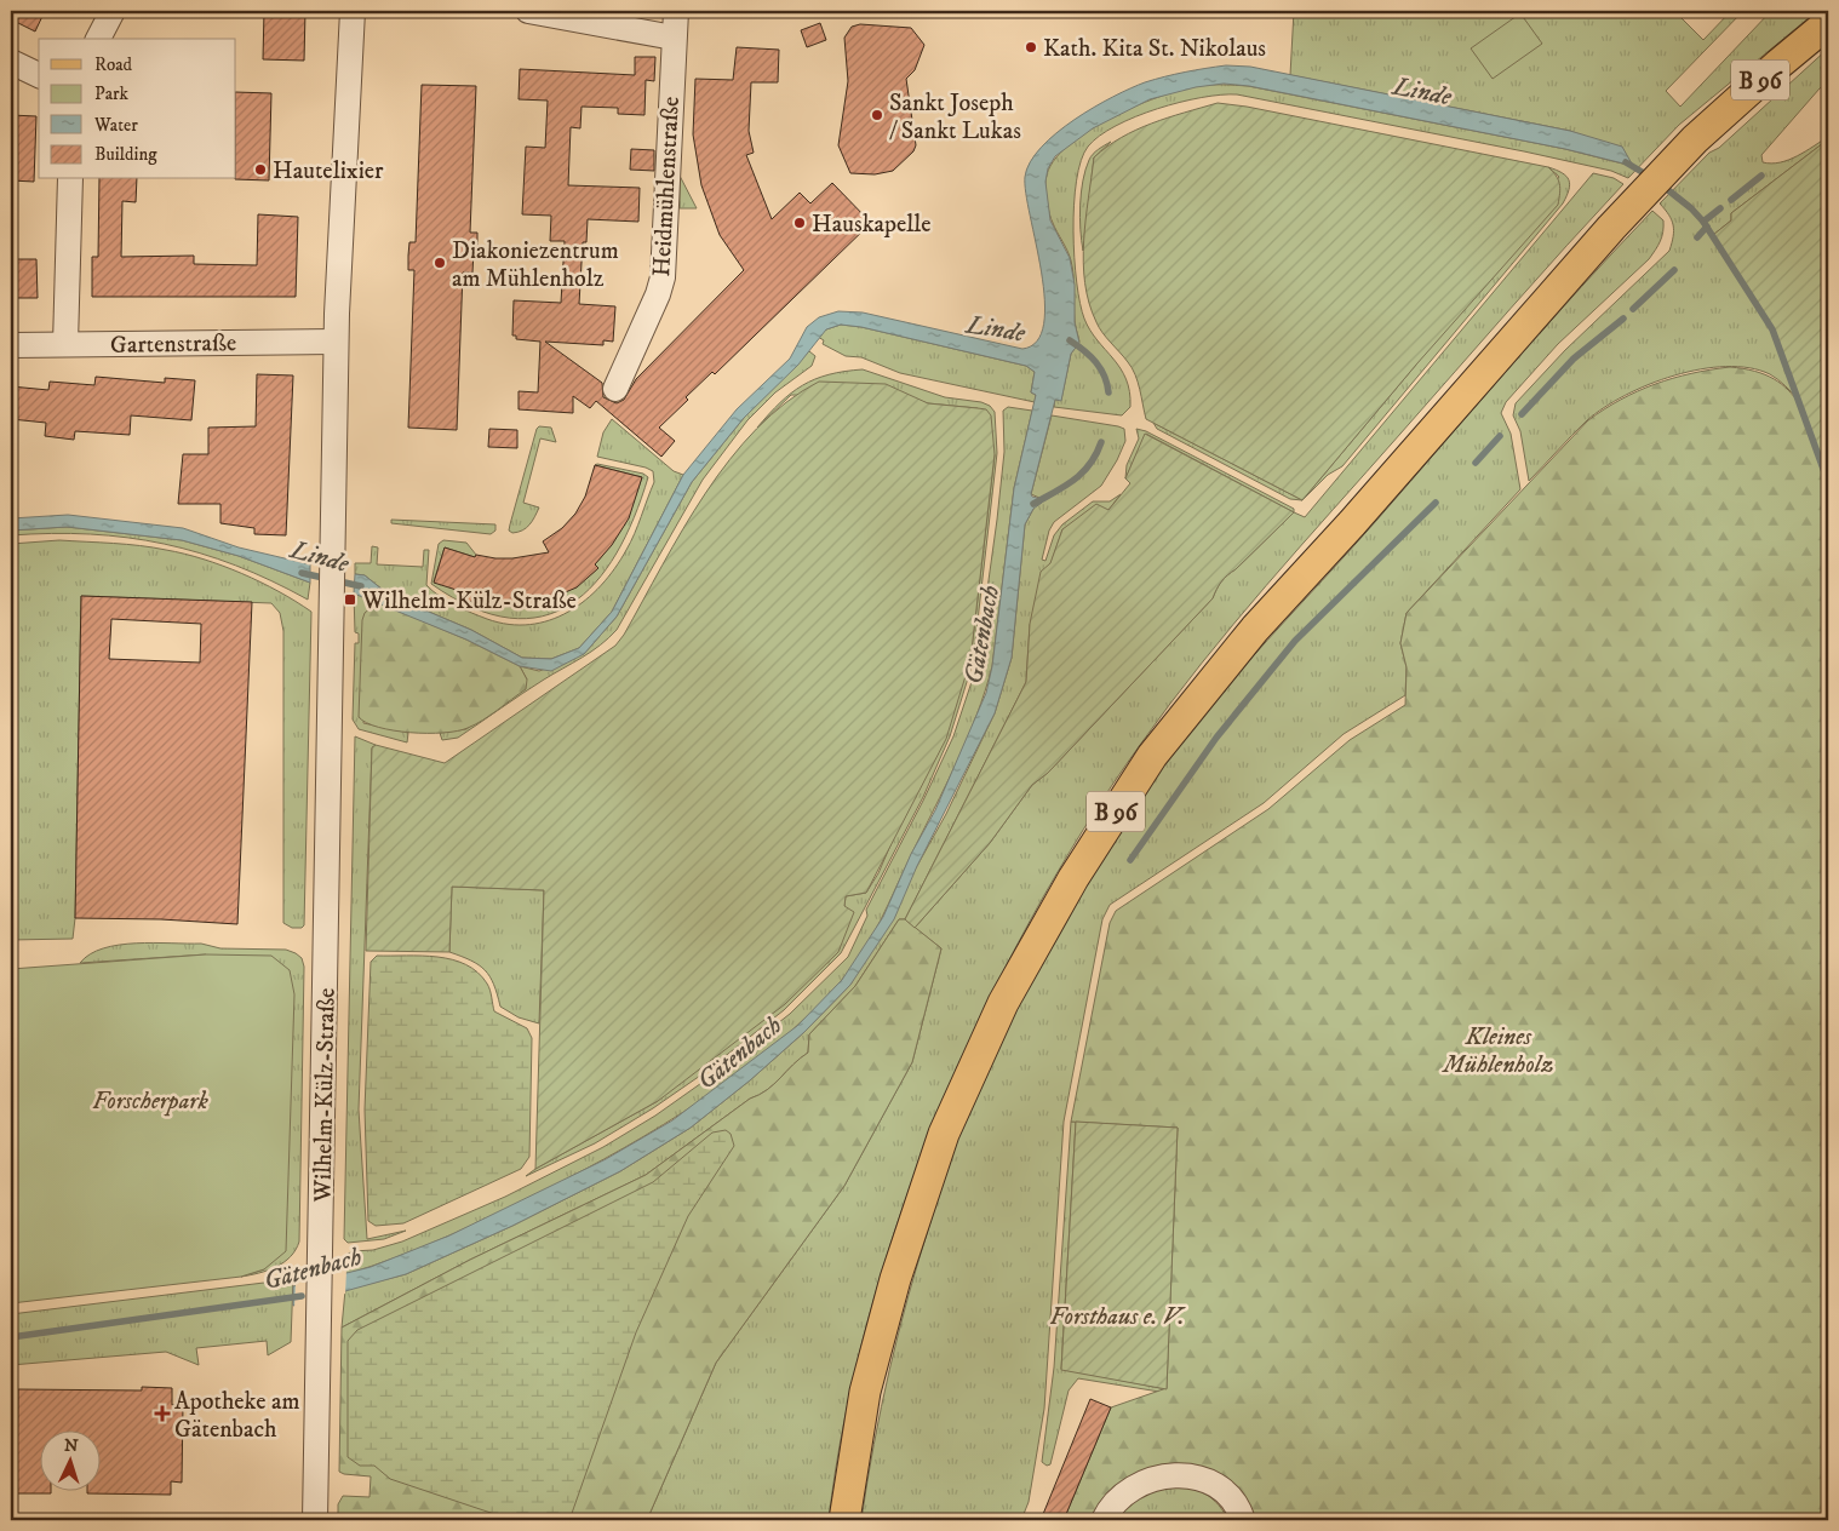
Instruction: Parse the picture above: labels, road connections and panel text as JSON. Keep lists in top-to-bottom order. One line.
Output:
{"streets":{"main road":["B 96"],"street":["Heidmühlenstraße","Gartenstraße","Wilhelm-Külz-Straße"]},"crossings":[["Gartenstraße","Wilhelm-Külz-Straße"]],"water":["Linde","Gätenbach"],"parks":["Kleines Mühlenholz","Forscherpark","Forsthaus e. V."],"places":{"other":["Kath. Kita St. Nikolaus","Sankt Joseph / Sankt Lukas","Hautelixier","Hauskapelle","Diakoniezentrum am Mühlenholz"],"transit":["Wilhelm-Külz-Straße"],"health":["Apotheke am Gätenbach"]},"legend":["Road","Park","Water","Building"],"north":"top"}
